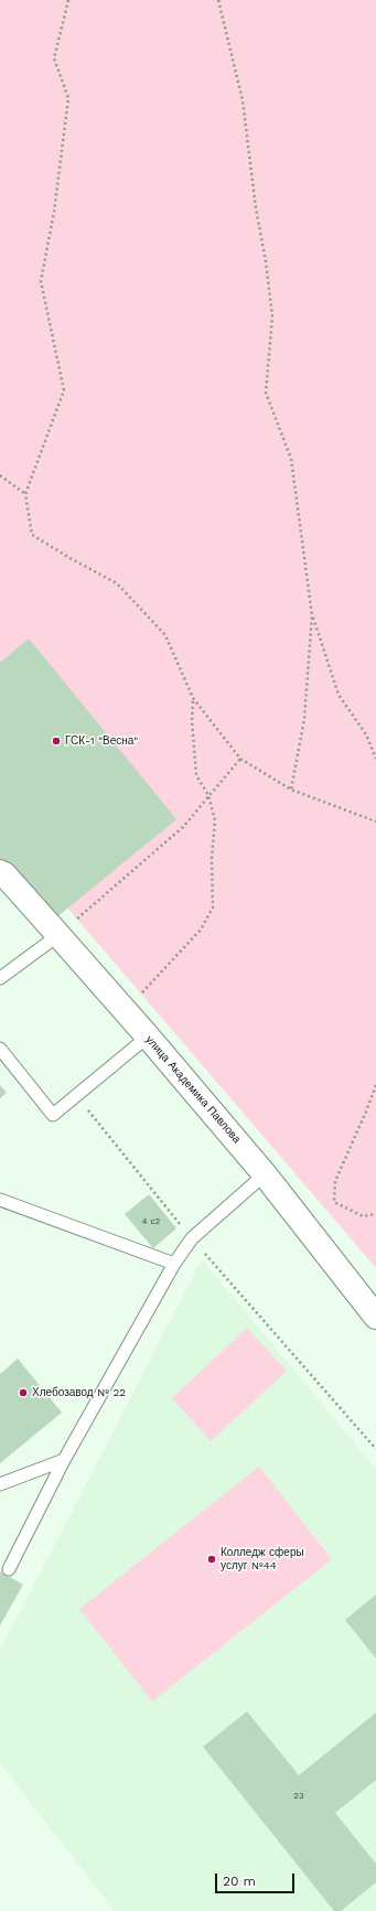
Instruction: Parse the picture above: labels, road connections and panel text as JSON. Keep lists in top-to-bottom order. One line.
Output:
{"streets":{"street":["улица Академика Павлова"]},"places":["ГСК-1 \"Весна\"","Хлебозавод № 22","Колледж сферы услуг №44"],"house_numbers":["4 с2","23"],"scale_bar":"20 m"}
